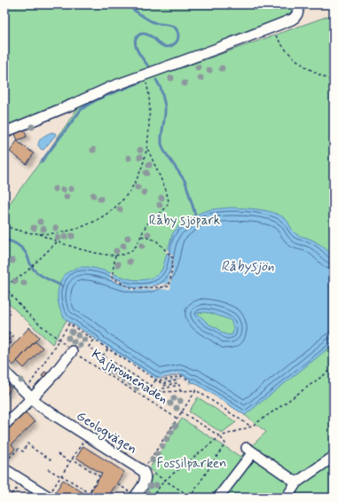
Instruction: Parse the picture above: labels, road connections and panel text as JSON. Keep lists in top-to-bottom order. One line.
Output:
{"streets":{"street":["Geologvägen"],"path":["Kajpromenaden"]},"crossings":[["Kajpromenaden","Geologvägen"]],"water":["Råbysjön"],"parks":["Råby sjöpark","Fossilparken"]}
